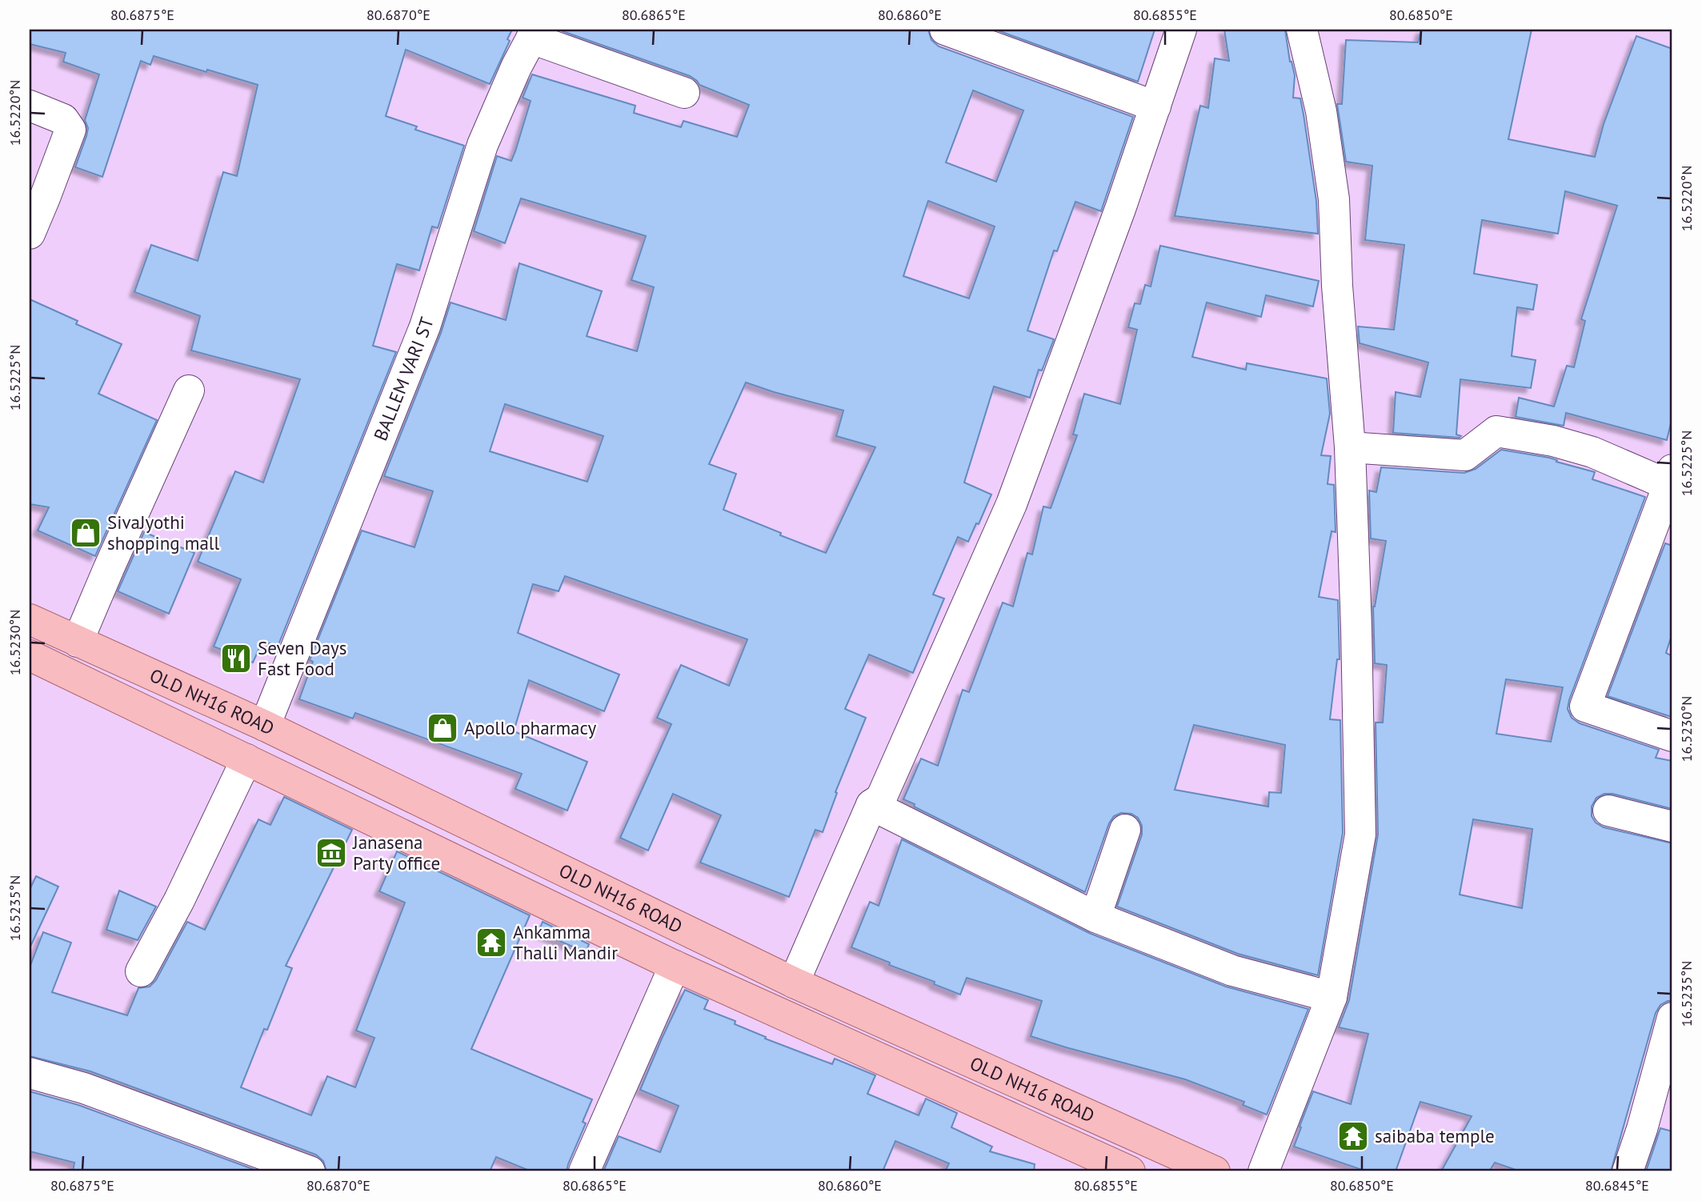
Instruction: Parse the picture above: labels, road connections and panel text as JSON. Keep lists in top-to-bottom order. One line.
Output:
{"streets":{"main road":["OLD NH16 ROAD"],"street":["BALLEM VARI ST"]},"crossings":[["BALLEM VARI ST","OLD NH16 ROAD"]],"places":{"shop":["SivaJyothi shopping mall","Apollo pharmacy"],"restaurant":["Seven Days Fast Food"],"museum":["Janasena Party office"],"temple":["Ankamma Thalli Mandir","saibaba temple"]},"coordinates":["80.6875°E","80.6870°E","80.6865°E","80.6860°E","80.6855°E","80.6850°E","16.5220°N","16.5225°N","16.5230°N","16.5235°N","80.6845°E"]}
